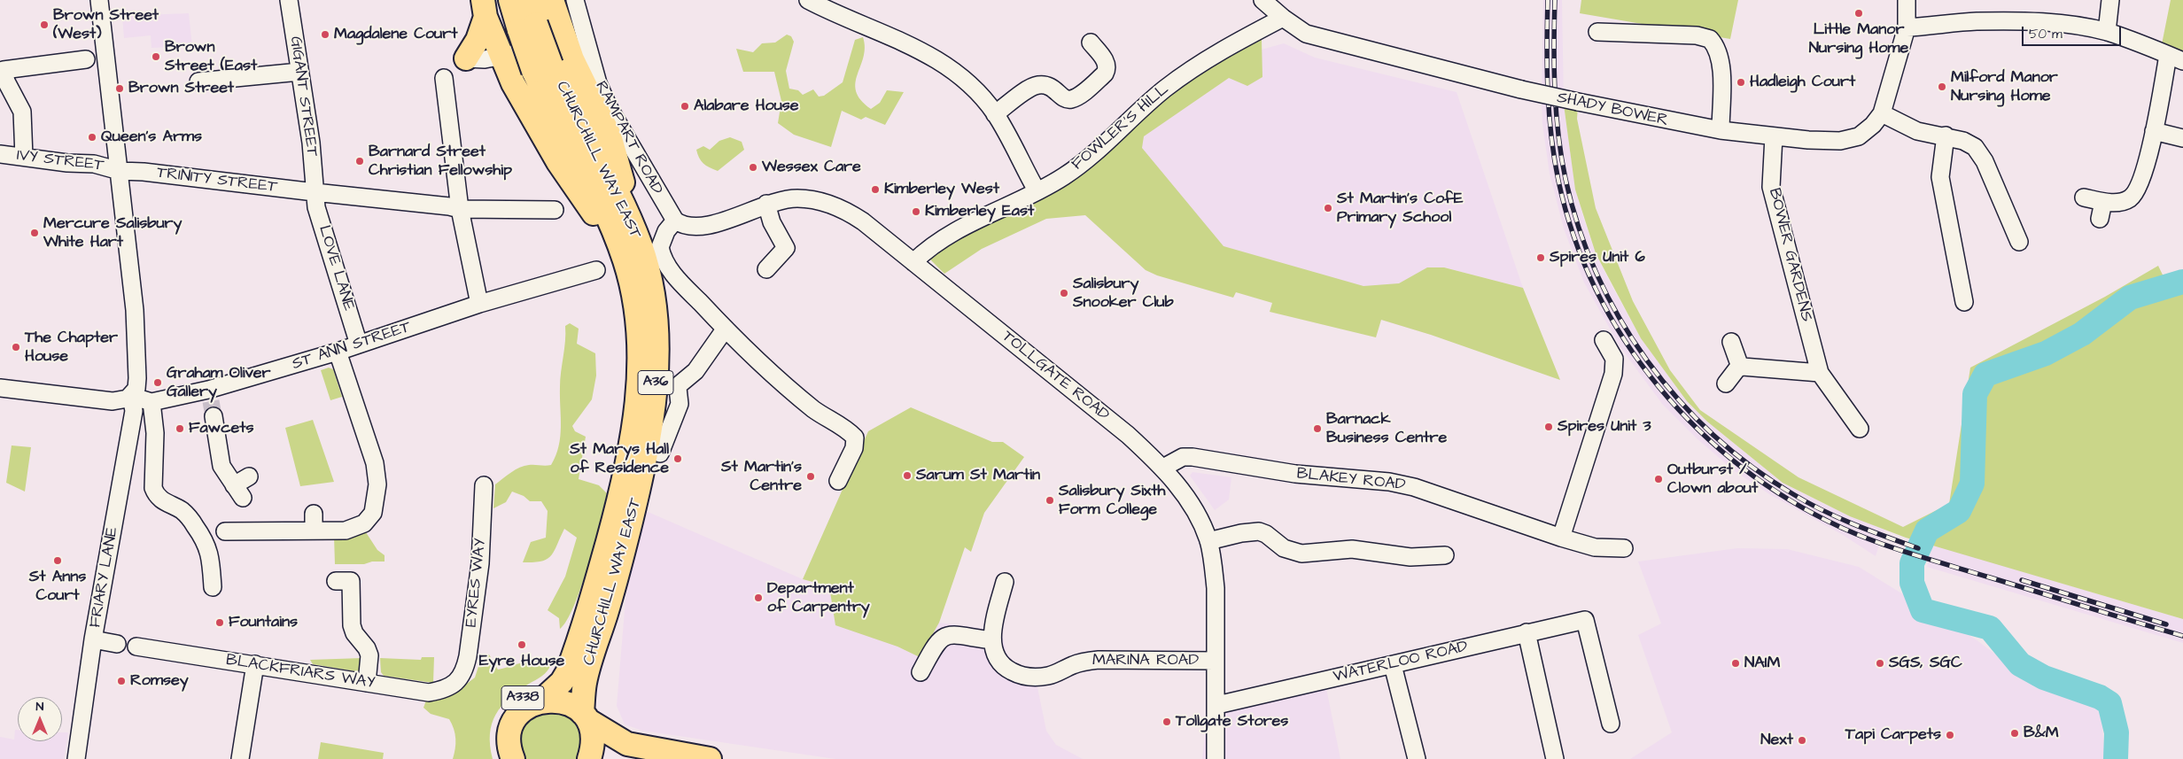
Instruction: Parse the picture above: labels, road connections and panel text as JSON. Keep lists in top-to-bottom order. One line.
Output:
{"streets":{"highway":["CHURCHILL WAY EAST","A36","A338"],"street":["GIGANT STREET","SHADY BOWER","FOWLER'S HILL","RAMPART ROAD","IVY STREET","TRINITY STREET","BOWER GARDENS","LOVE LANE","ST ANN STREET","TOLLGATE ROAD","BLAKEY ROAD","FRIARY LANE","EYRES WAY","MARINA ROAD","WATERLOO ROAD","BLACKFRIARS WAY"]},"crossings":[["GIGANT STREET","TRINITY STREET"],["GIGANT STREET","LOVE LANE"],["SHADY BOWER","FOWLER'S HILL"],["SHADY BOWER","BOWER GARDENS"],["FOWLER'S HILL","TOLLGATE ROAD"],["RAMPART ROAD","TOLLGATE ROAD"],["CHURCHILL WAY EAST","A36"],["CHURCHILL WAY EAST","A338"],["IVY STREET","TRINITY STREET"],["TRINITY STREET","LOVE LANE"],["LOVE LANE","ST ANN STREET"],["ST ANN STREET","FRIARY LANE"],["TOLLGATE ROAD","BLAKEY ROAD"],["TOLLGATE ROAD","MARINA ROAD"],["TOLLGATE ROAD","WATERLOO ROAD"],["EYRES WAY","BLACKFRIARS WAY"]],"places":["Little Manor Nursing Home","Brown Street (West)","Magdalene Court","Brown Street (East","Hadleigh Court","Milford Manor Nursing Home","Brown Street","Alabare House","Queen’s Arms","Barnard Street Christian Fellowship","Wessex Care","Kimberley West","St Martin's CofE Primary School","Kimberley East","Mercure Salisbury White Hart","Spires Unit 6","Salisbury Snooker Club","The Chapter House","Graham Oliver Gallery","Spires Unit 3","Fawcets","Barnack Business Centre","St Marys Hall of Residence","Sarum St Martin","St Martin's Centre","Outburst / Clown about","Salisbury Sixth Form College","St Anns Court","Department of Carpentry","Fountains","Eyre House","NAIM","SGS, SGC","Romsey","Tollgate Stores","B&M","Tapi Carpets","Next"],"scale_bar":"50 m","north":"top"}
